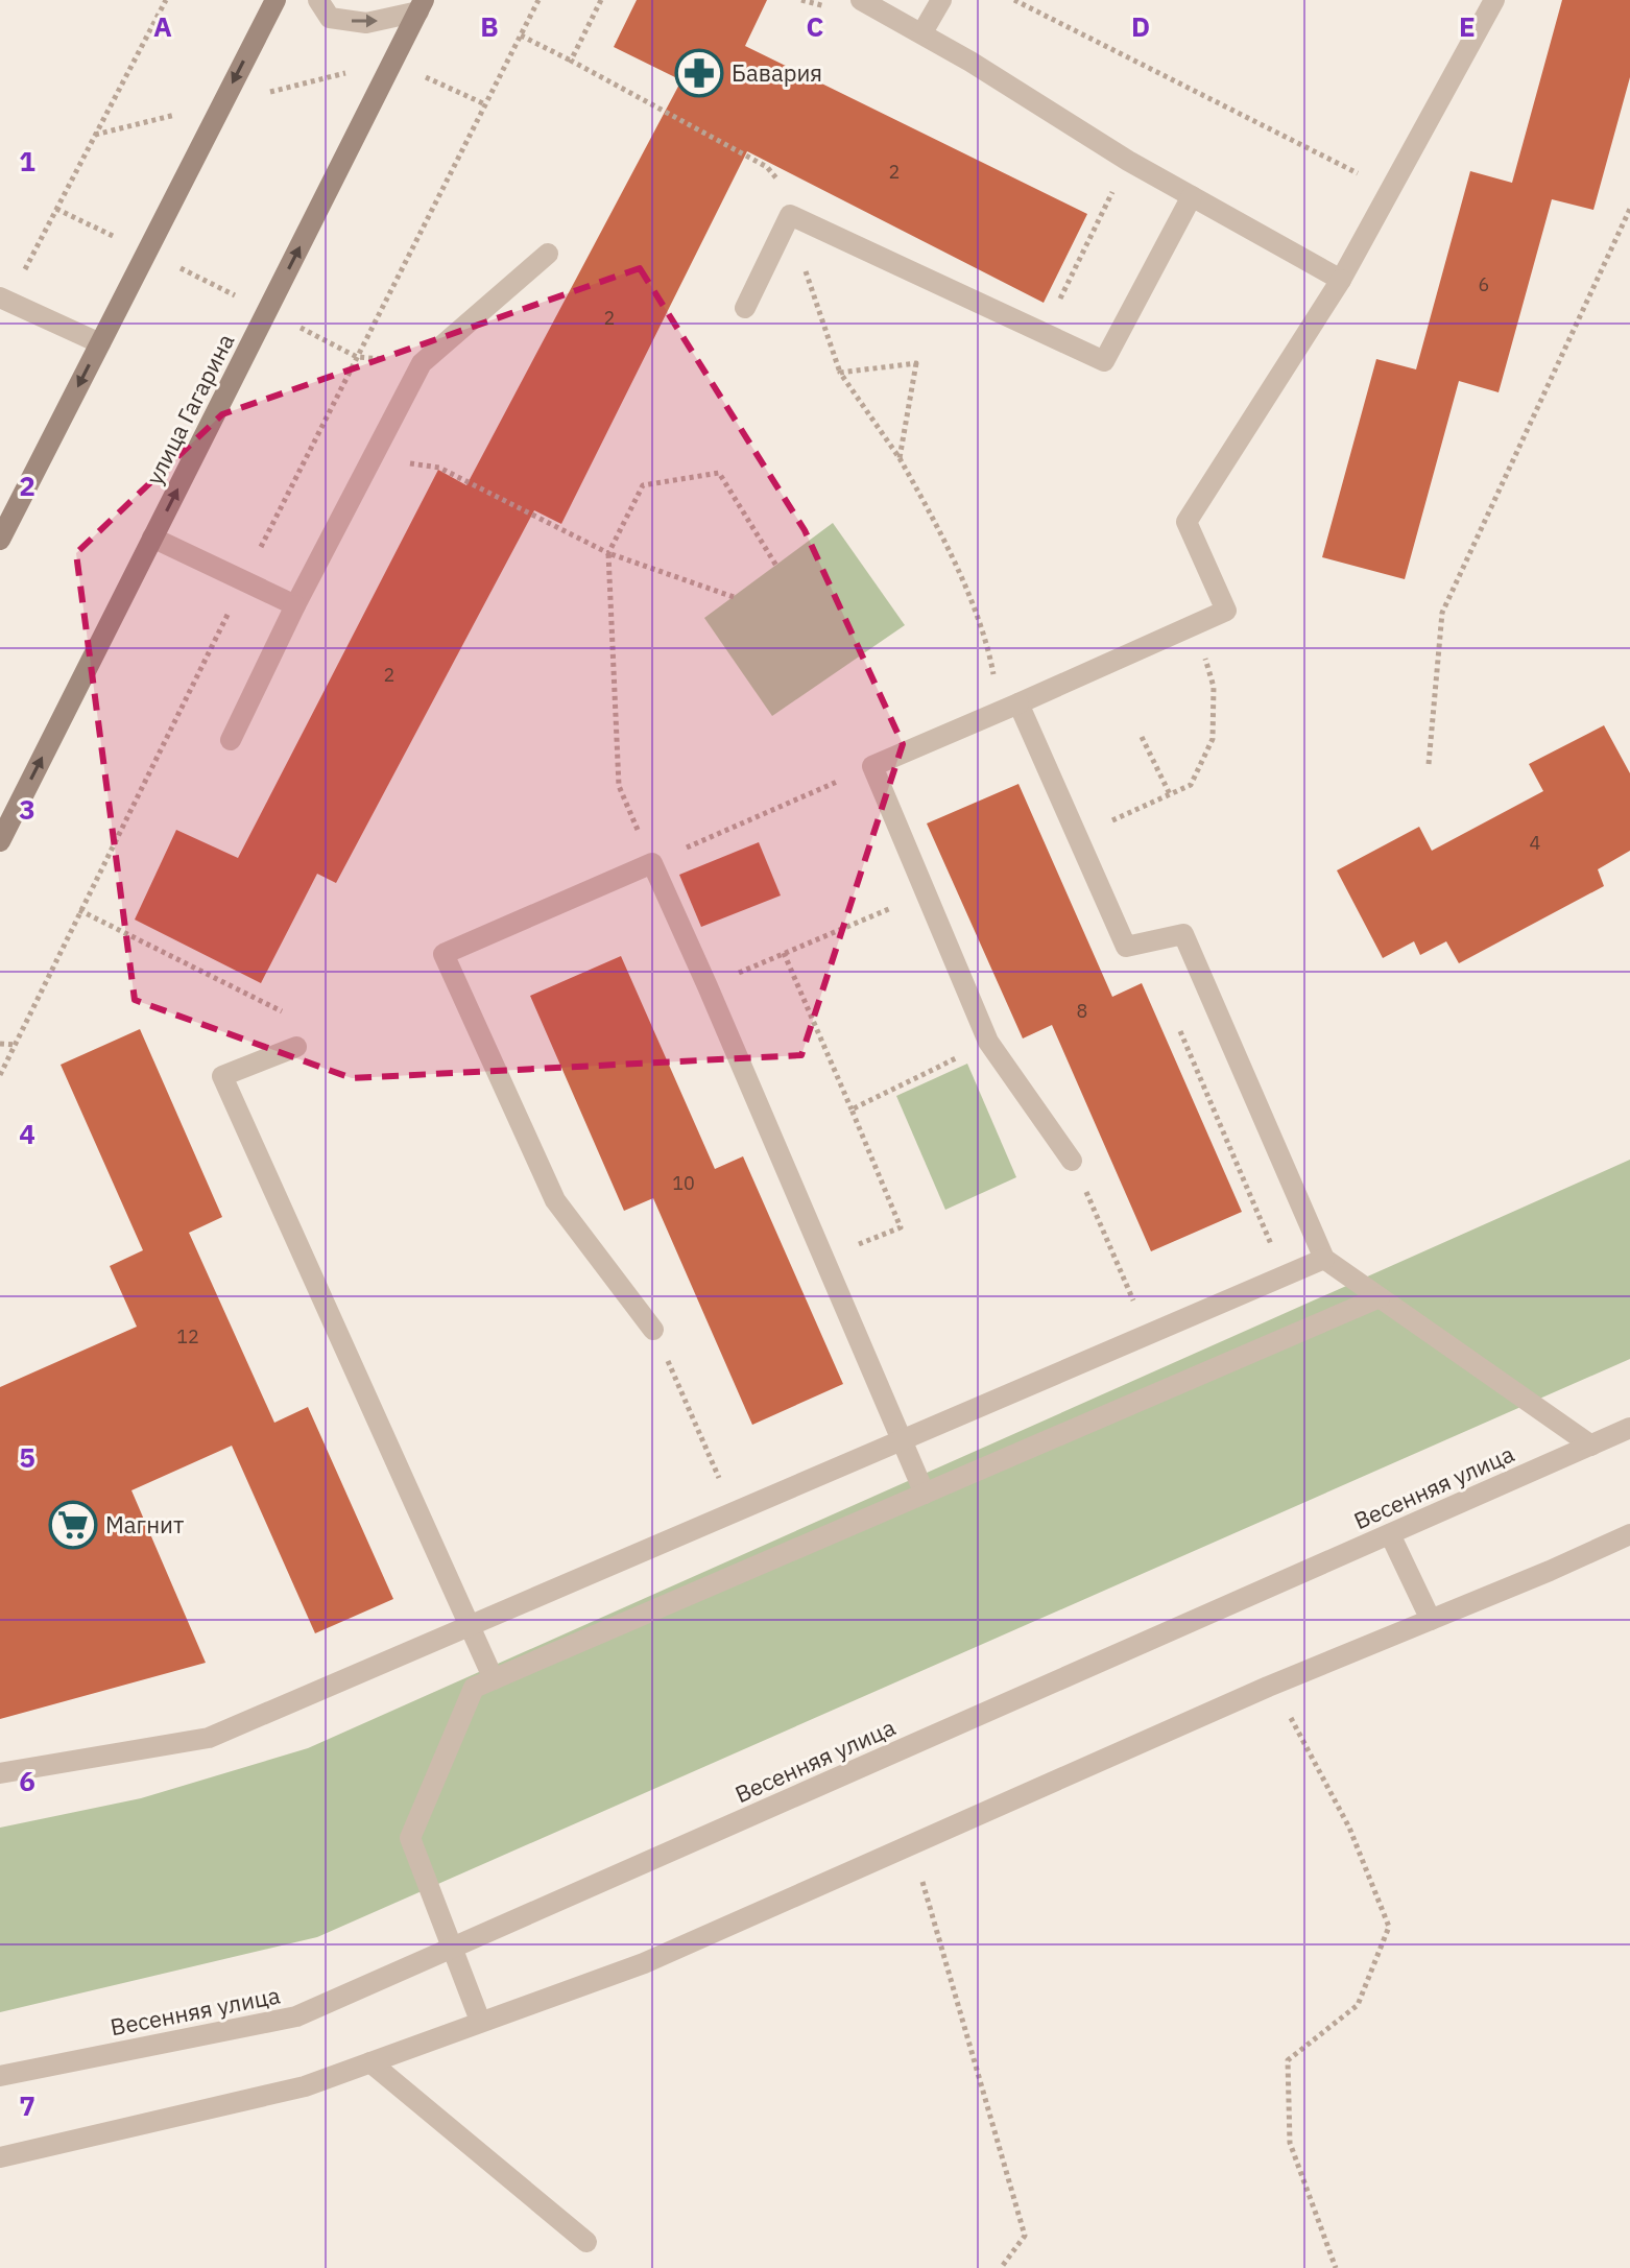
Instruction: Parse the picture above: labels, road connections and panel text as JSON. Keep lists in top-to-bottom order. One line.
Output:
{"streets":{"street":["улица Гагарина","Весенняя улица"]},"places":{"pharmacy":["Бавария"],"supermarket":["Магнит"]},"house_numbers":["2","6","2","2","4","8","10","12"],"grid":{"columns":["A","B","C","D","E"],"rows":["1","2","3","4","5","6","7"]}}
